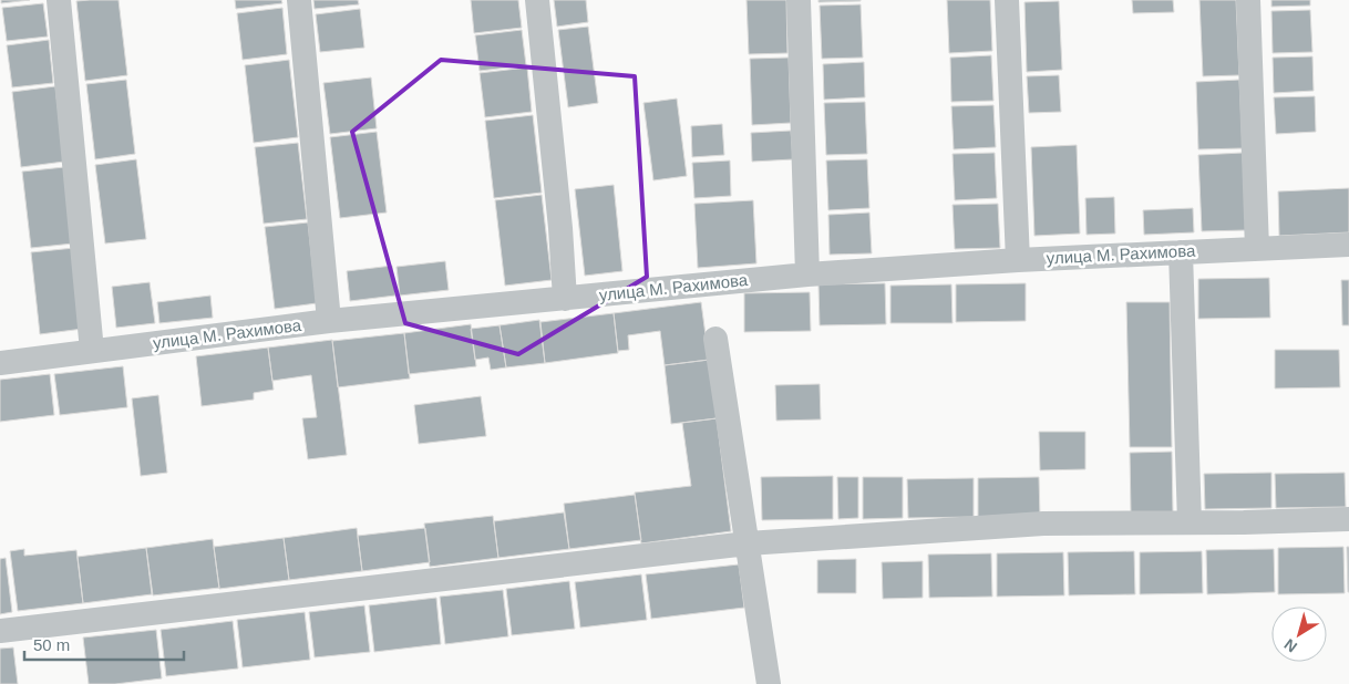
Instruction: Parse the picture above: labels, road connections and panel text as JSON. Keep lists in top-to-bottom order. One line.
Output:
{"streets":{"street":["улица М. Рахимова"]},"scale_bar":"50 m","north":"bottom left"}
